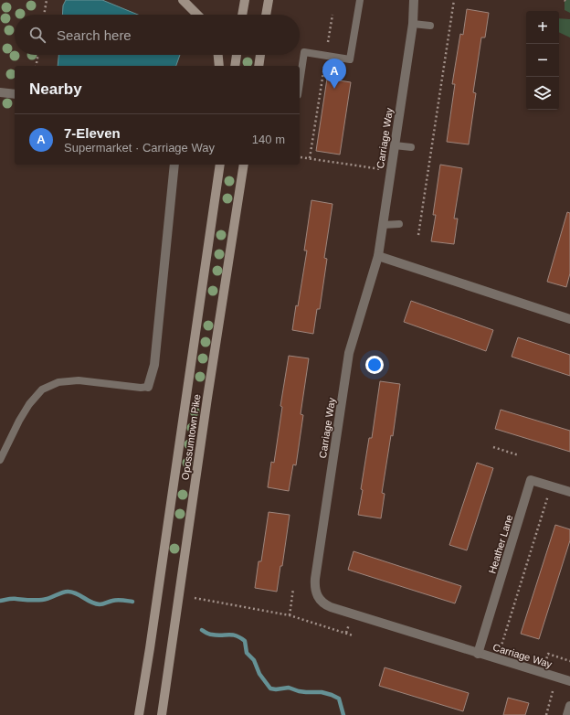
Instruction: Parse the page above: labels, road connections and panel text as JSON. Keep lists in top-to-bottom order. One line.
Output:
{"streets":{"main road":["Opossumtown Pike"],"street":["Carriage Way","Heather Lane"]},"crossings":[["Carriage Way","Heather Lane"]],"page":{"map_buttons":["+","−"],"search":"Search here","pins":"A","heading":"Nearby","list":[{"mark":"A","name":"7-Eleven","note":"Supermarket · Carriage Way","value":"140 m"}]}}
